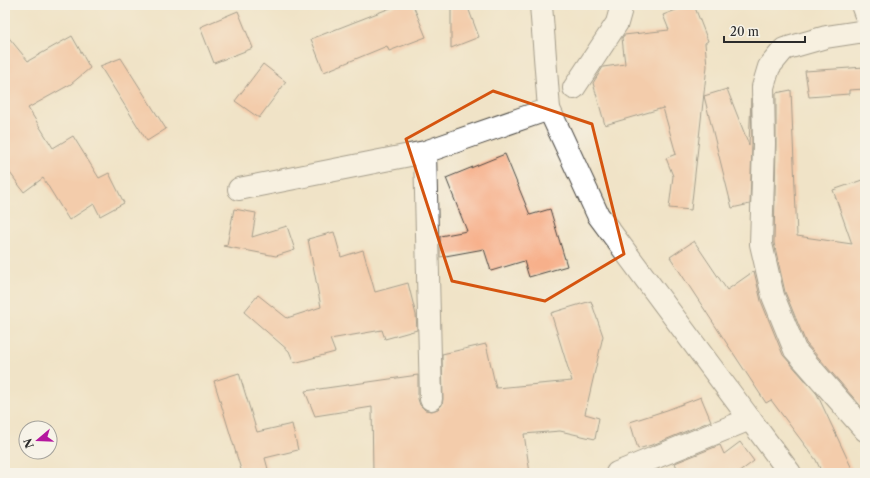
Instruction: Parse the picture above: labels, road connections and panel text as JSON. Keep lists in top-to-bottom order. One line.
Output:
{"scale_bar":"20 m","north":"left"}
